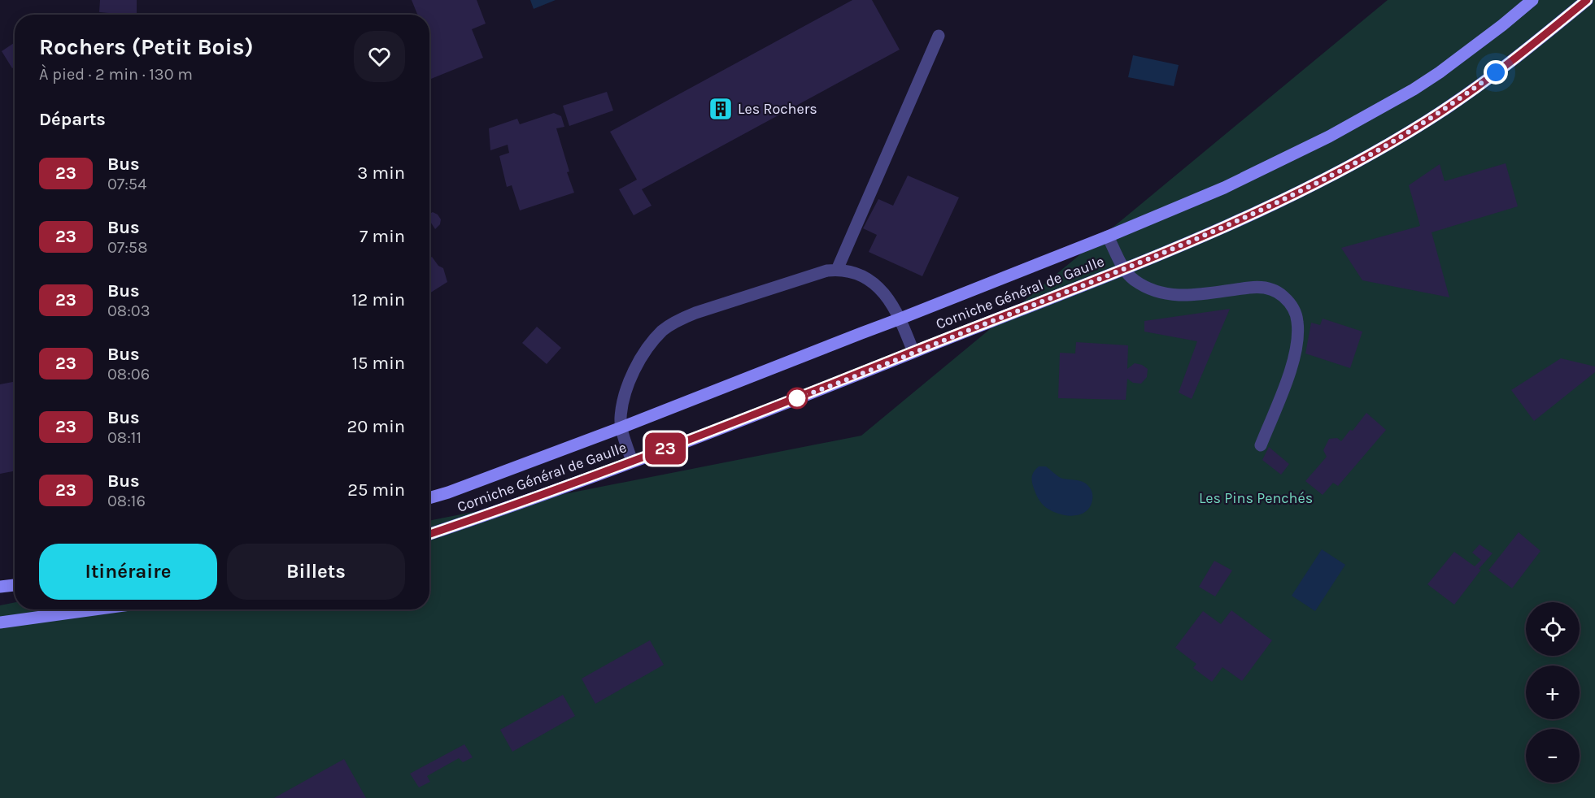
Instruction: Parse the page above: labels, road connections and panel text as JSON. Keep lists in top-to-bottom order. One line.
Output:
{"streets":{"main road":["Corniche Général de Gaulle"]},"parks":["Les Pins Penchés"],"places":{"building":["Les Rochers"]},"lines":["bus line 23"],"page":{"on_map":"23","heading":[["Rochers (Petit Bois)","À pied · 2 min · 130 m"],"Départs"],"list":[{"mark":"23","name":"Bus","note":"07:54","value":"3 min"},{"mark":"23","name":"Bus","note":"07:58","value":"7 min"},{"mark":"23","name":"Bus","note":"08:03","value":"12 min"},{"mark":"23","name":"Bus","note":"08:06","value":"15 min"},{"mark":"23","name":"Bus","note":"08:11","value":"20 min"},{"mark":"23","name":"Bus","note":"08:16","value":"25 min"}],"buttons":["Itinéraire","Billets"],"map_buttons":["+","−"]}}
